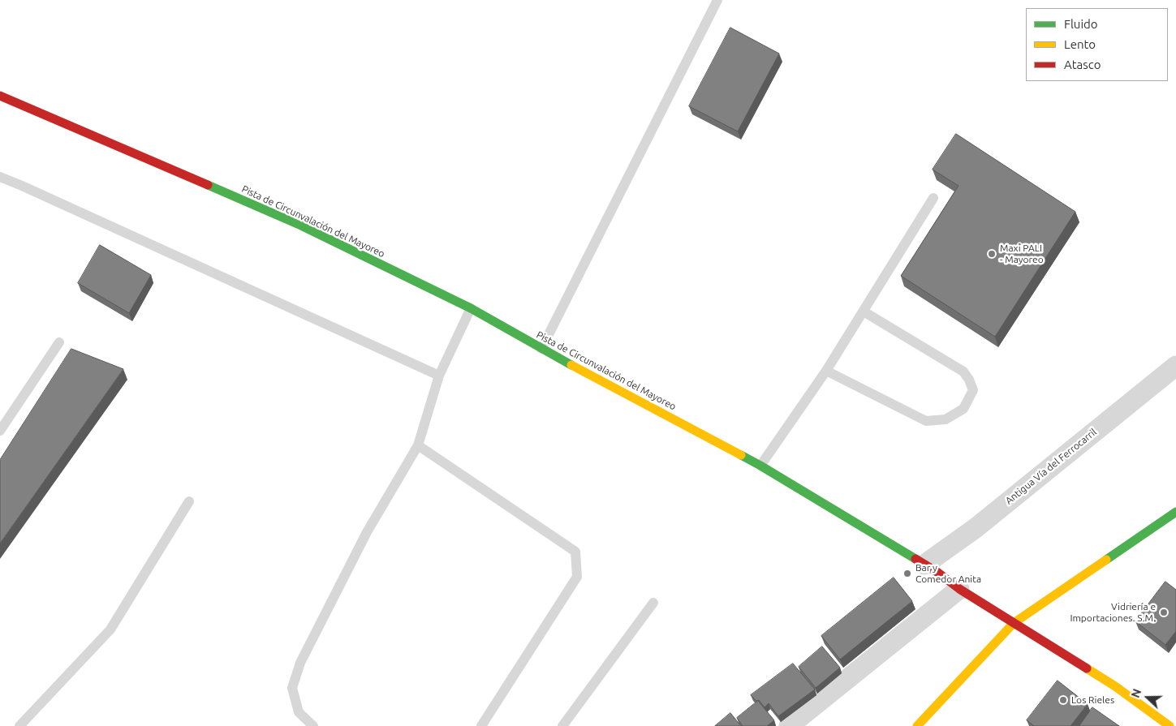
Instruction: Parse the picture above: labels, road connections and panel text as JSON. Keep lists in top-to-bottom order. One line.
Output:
{"streets":{"main road":["Pista de Circunvalación del Mayoreo"],"street":["Antigua Vía del Ferrocarril"]},"crossings":[["Pista de Circunvalación del Mayoreo","Antigua Vía del Ferrocarril"]],"places":["Maxi PALI - Mayoreo","Bar y Comedor Anita","Vidriería e Importaciones. S.M.","Los Rieles"],"legend":["Fluido","Lento","Atasco"],"north":"left"}
